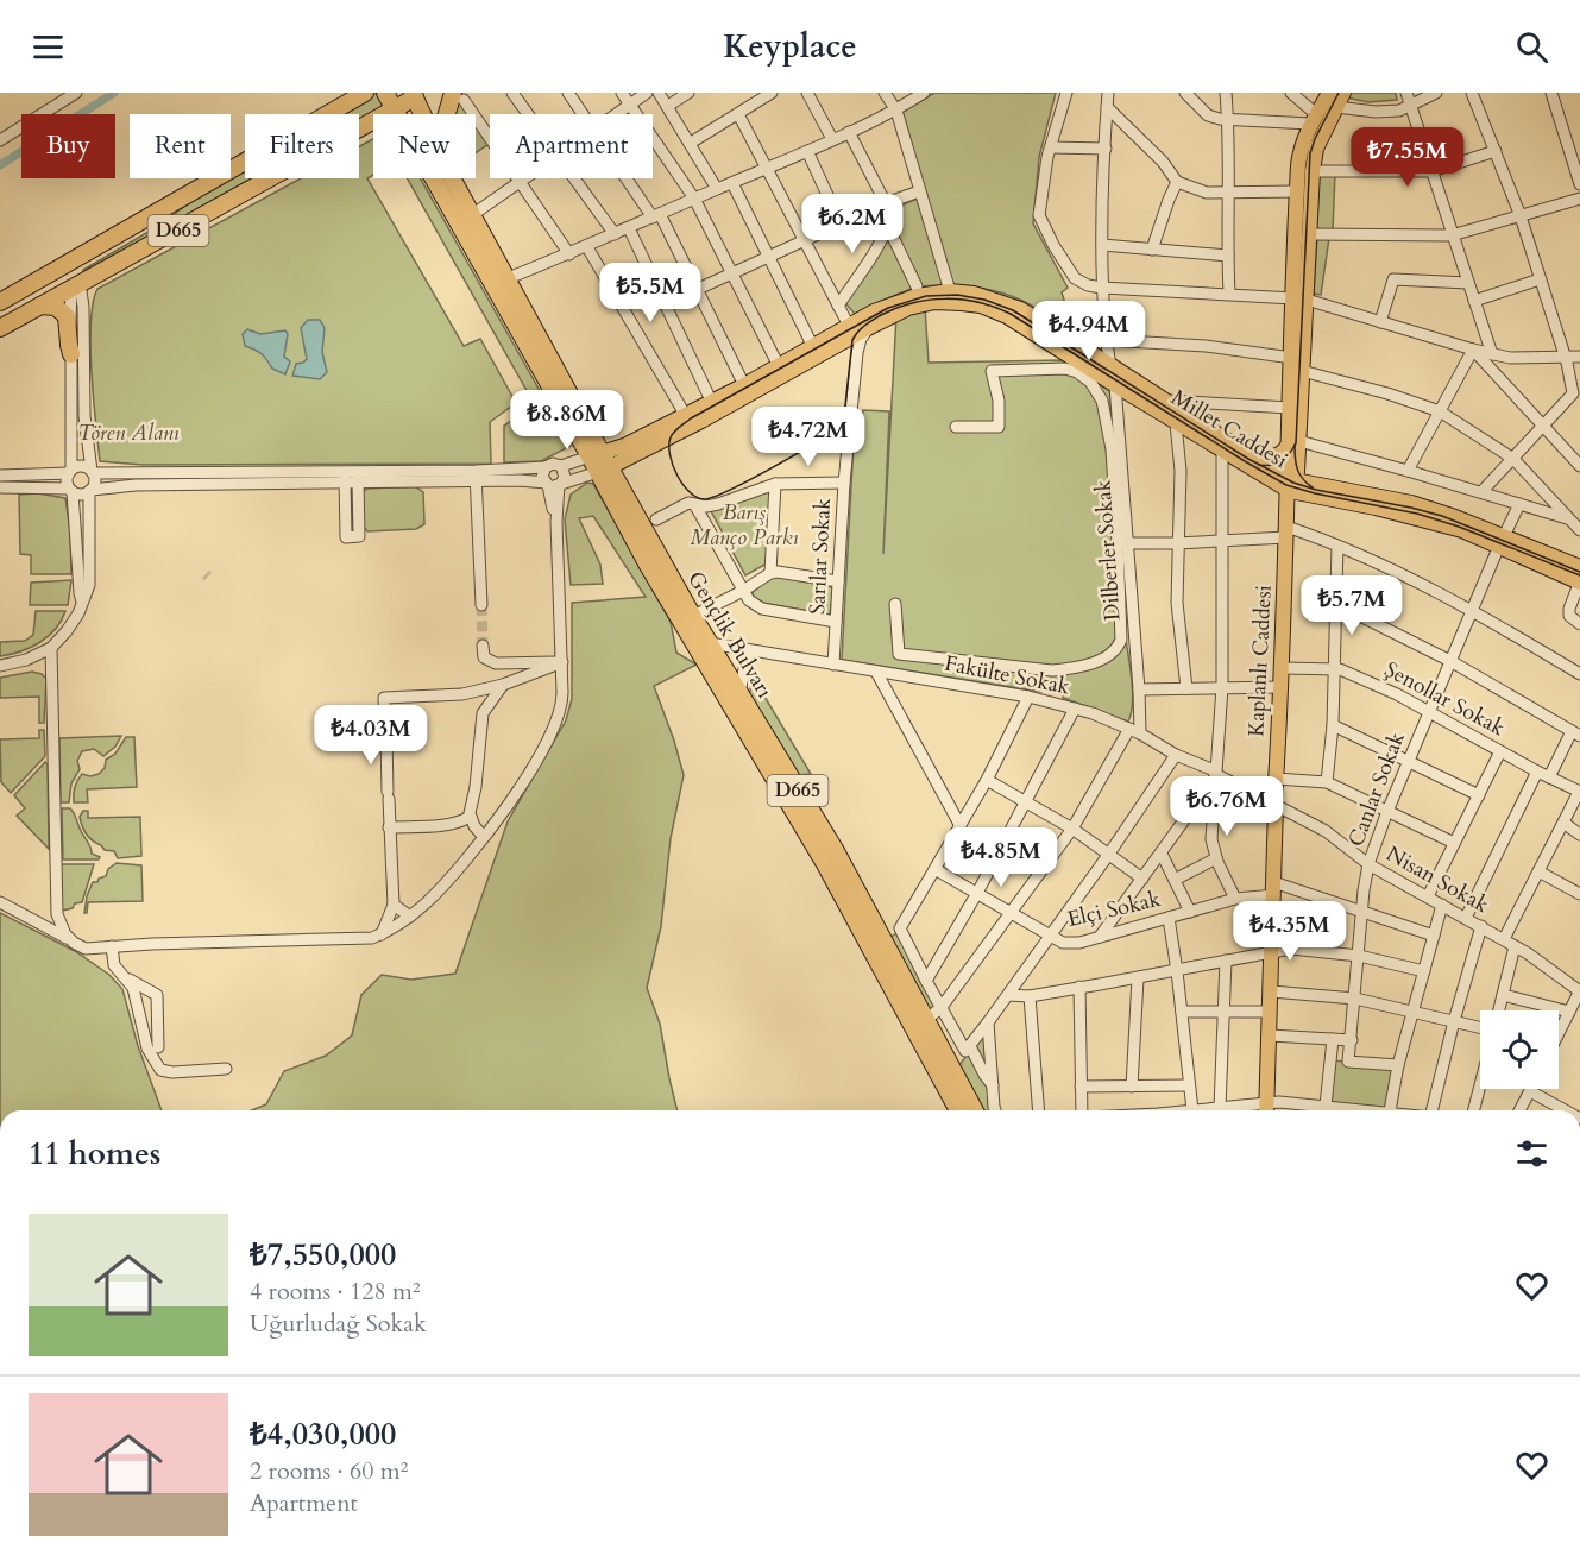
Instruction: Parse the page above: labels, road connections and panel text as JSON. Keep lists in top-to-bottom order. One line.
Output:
{"streets":{"highway":["D665","Gençlik Bulvarı"],"main road":["Millet Caddesi","Kaplanlı Caddesi"],"street":["Dilberler Sokak","Sarılar Sokak","Fakülte Sokak","Şenollar Sokak","Canlar Sokak","Nisan Sokak","Elçi Sokak"]},"crossings":[["Millet Caddesi","Dilberler Sokak"],["Millet Caddesi","Sarılar Sokak"],["Millet Caddesi","Gençlik Bulvarı"],["Millet Caddesi","Kaplanlı Caddesi"],["Millet Caddesi","Canlar Sokak"],["Dilberler Sokak","Fakülte Sokak"],["Sarılar Sokak","Fakülte Sokak"],["Gençlik Bulvarı","Fakülte Sokak"],["Kaplanlı Caddesi","Fakülte Sokak"],["Kaplanlı Caddesi","Şenollar Sokak"],["Kaplanlı Caddesi","Nisan Sokak"],["Kaplanlı Caddesi","Elçi Sokak"],["Fakülte Sokak","Nisan Sokak"],["Şenollar Sokak","Canlar Sokak"],["Canlar Sokak","Nisan Sokak"]],"parks":["Tören Alanı","Barış Manço Parkı"],"page":{"header":"Keyplace","chip":["Buy","Rent","Filters","New","Apartment"],"price":["₺7.55M","₺6.2M","₺5.5M","₺4.94M","₺8.86M","₺4.72M","₺5.7M","₺4.03M","₺6.76M","₺4.85M","₺4.35M"],"heading":"11 homes","list":[{"name":"₺7,550,000","note":"4 rooms · 128 m² · Uğurludağ Sokak"},{"name":"₺4,030,000","note":"2 rooms · 60 m² · Apartment"}]}}
